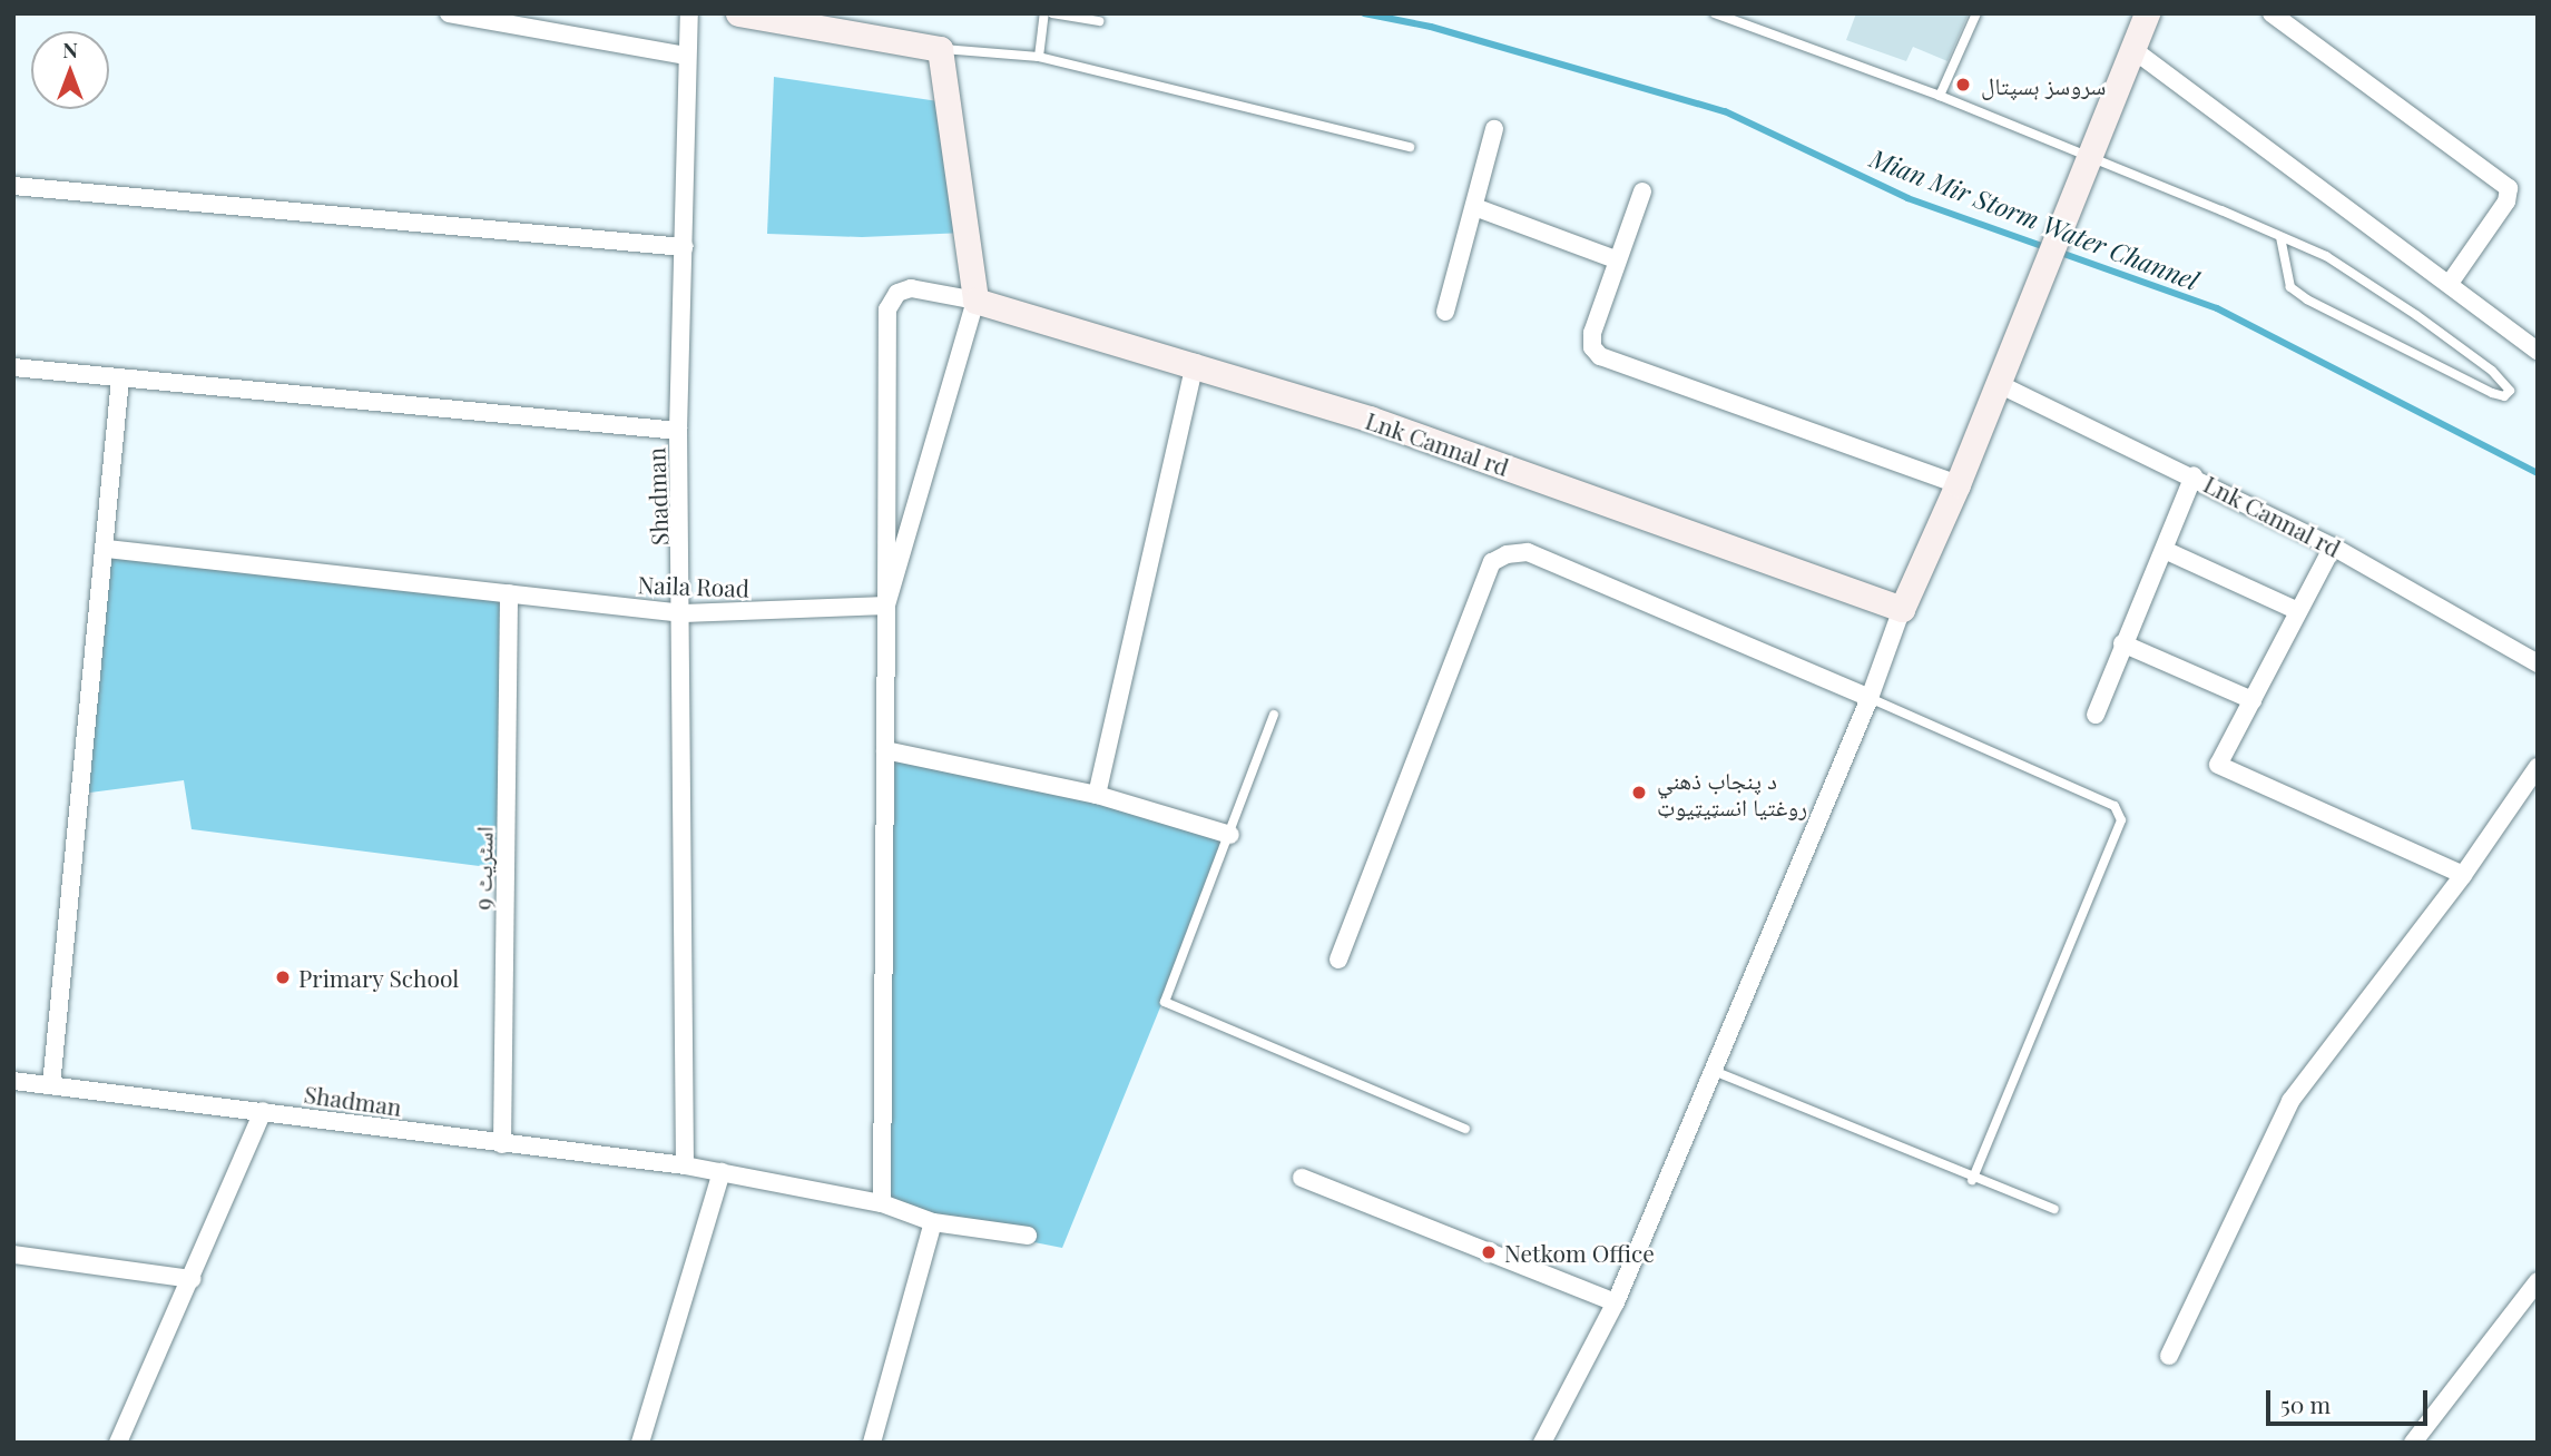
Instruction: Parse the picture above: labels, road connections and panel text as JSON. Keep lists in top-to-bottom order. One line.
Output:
{"streets":{"street":["Lnk Cannal rd","Shadman","Naila Road","اسٹریٹ 9"]},"crossings":[["Shadman","Naila Road"],["Shadman","اسٹریٹ 9"],["Naila Road","اسٹریٹ 9"]],"water":["Mian Mir Storm Water Channel"],"places":["سروسز ہسپتال","د پنجاب ذهني روغتیا انسټیټیوټ","Primary School","Netkom Office"],"scale_bar":"50 m","north":"top"}
